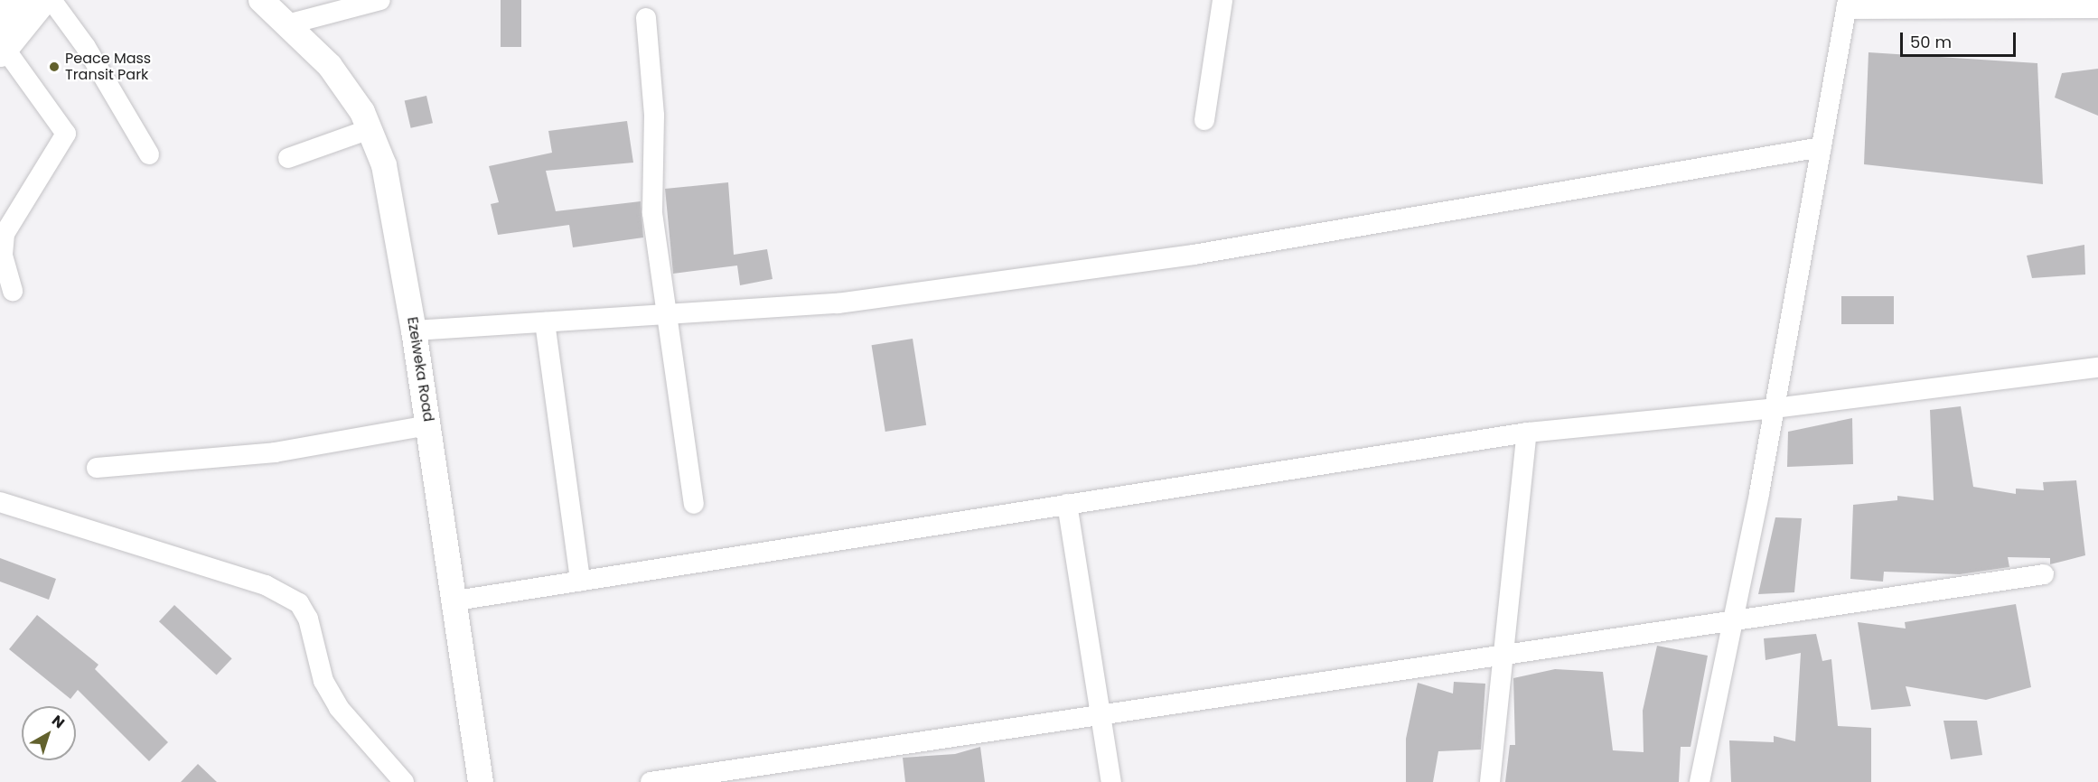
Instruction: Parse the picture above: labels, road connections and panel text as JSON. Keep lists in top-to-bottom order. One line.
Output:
{"streets":{"main road":["Ezeiweka Road"]},"places":["Peace Mass Transit Park"],"scale_bar":"50 m","north":"top right"}
